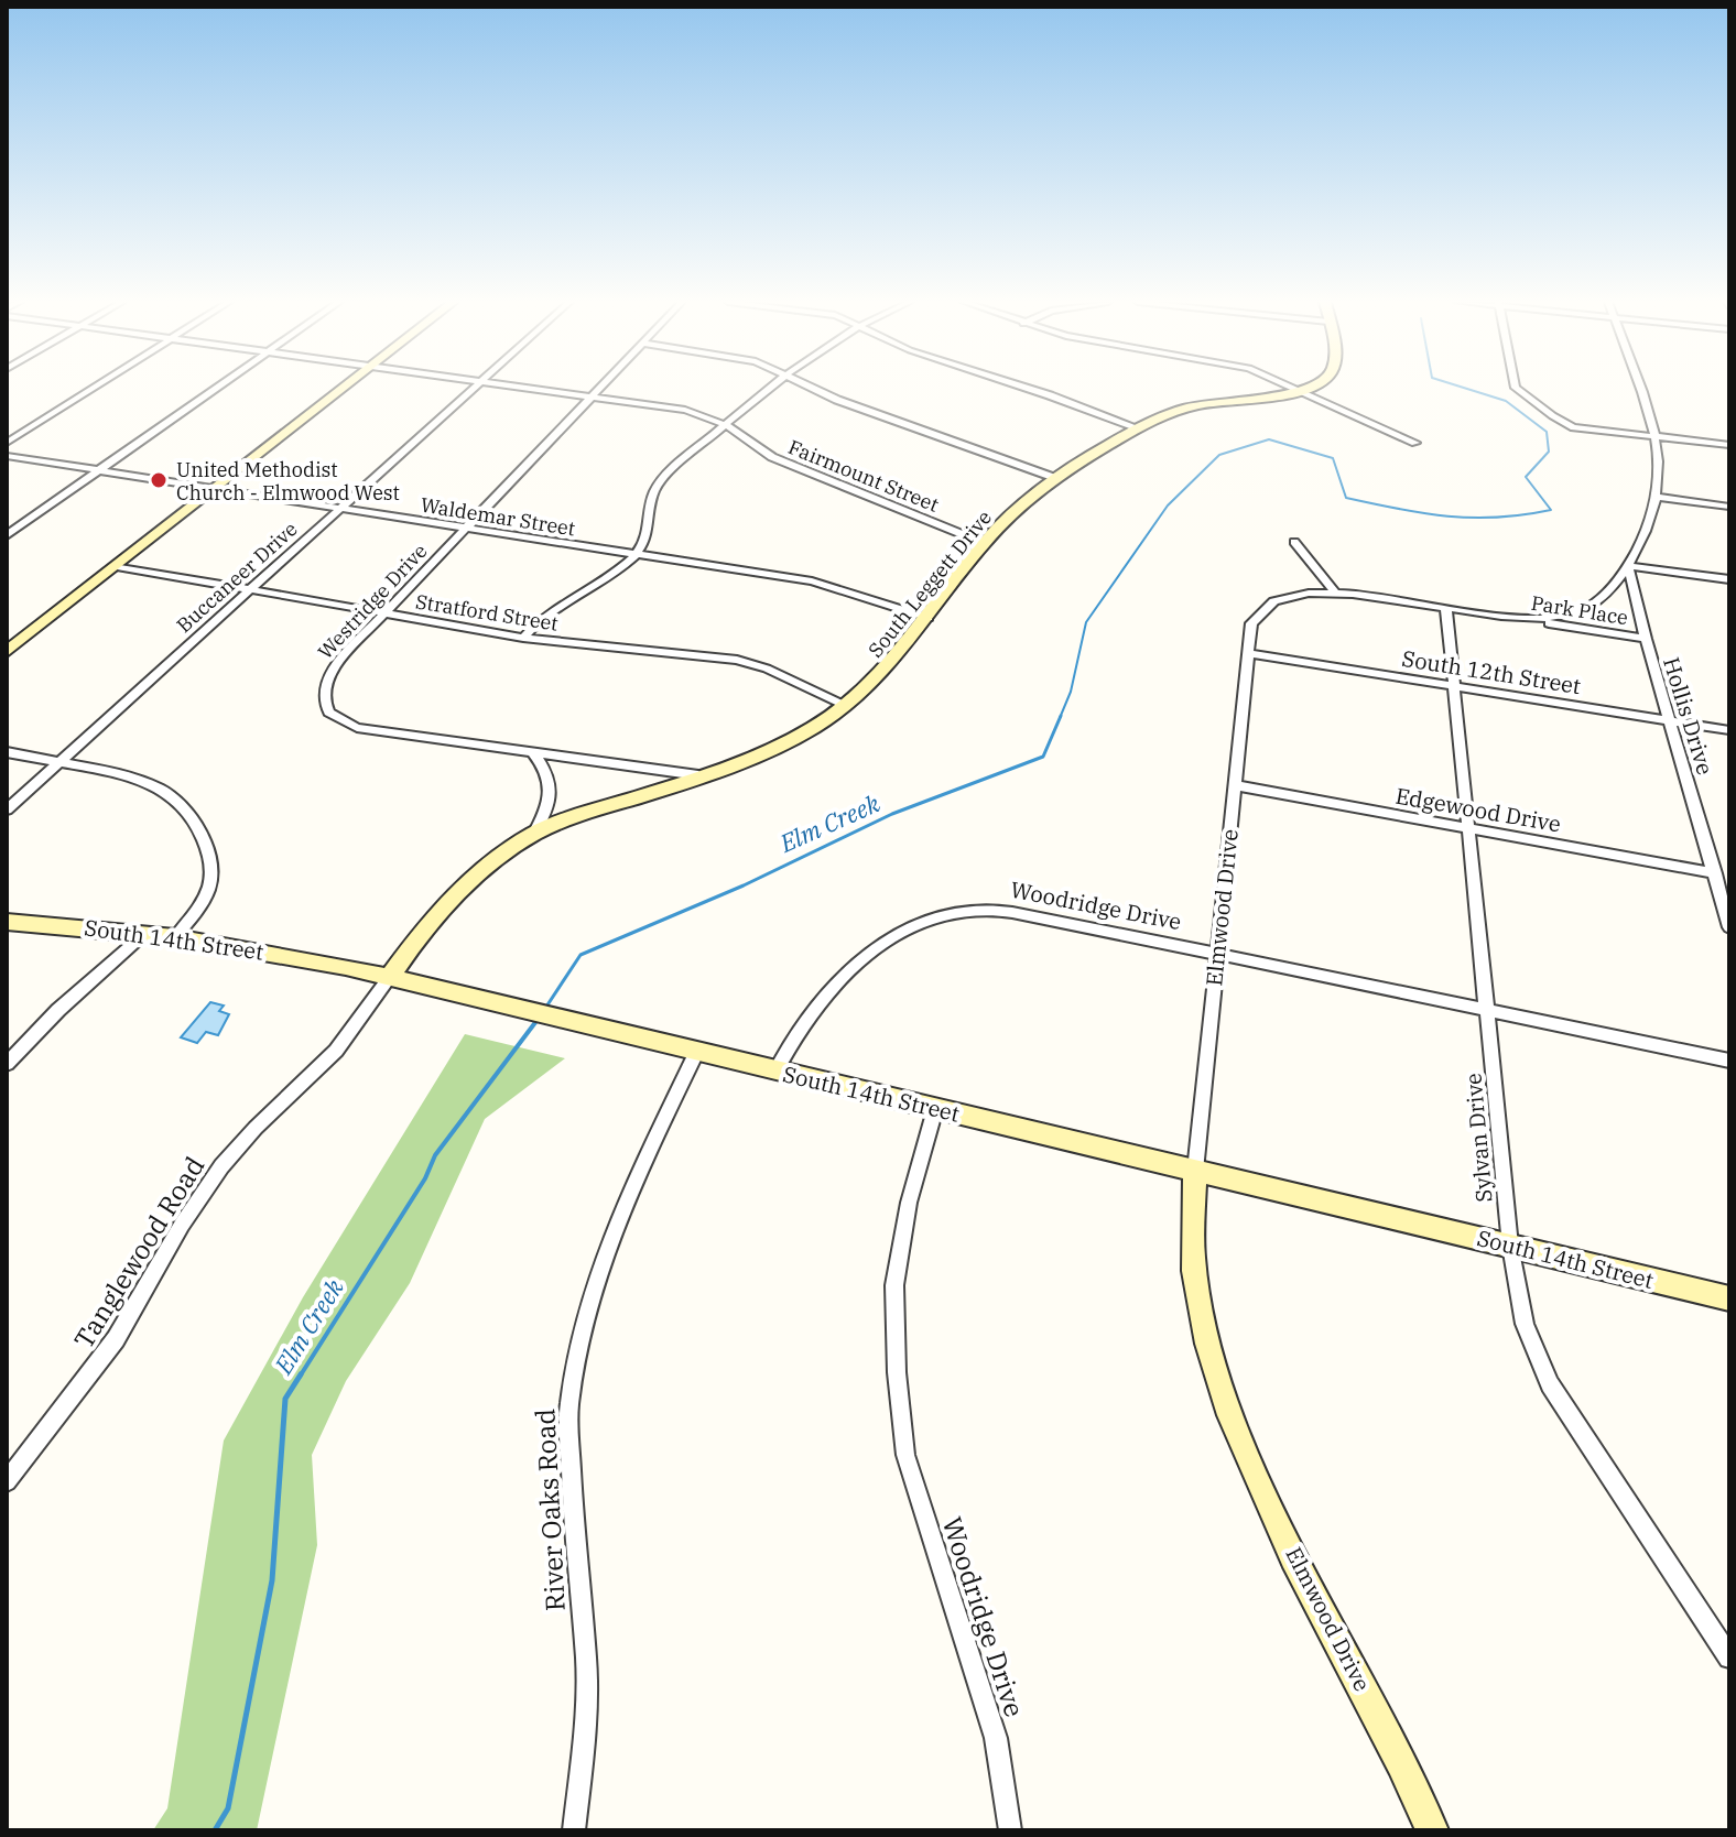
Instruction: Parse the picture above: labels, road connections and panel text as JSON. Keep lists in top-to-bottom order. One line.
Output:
{"streets":{"street":["Fairmount Street","Waldemar Street","Buccaneer Drive","South Leggett Drive","Westridge Drive","Park Place","Stratford Street","South 12th Street","Hollis Drive","Edgewood Drive","Woodridge Drive","Elmwood Drive","South 14th Street","Sylvan Drive","Tanglewood Road","River Oaks Road"]},"crossings":[["Fairmount Street","South Leggett Drive"],["Fairmount Street","Westridge Drive"],["Waldemar Street","Buccaneer Drive"],["Waldemar Street","South Leggett Drive"],["Waldemar Street","Westridge Drive"],["Buccaneer Drive","Stratford Street"],["South Leggett Drive","Stratford Street"],["South Leggett Drive","South 14th Street"],["South Leggett Drive","Tanglewood Road"],["Westridge Drive","Stratford Street"],["Park Place","Hollis Drive"],["Park Place","Elmwood Drive"],["South 12th Street","Hollis Drive"],["South 12th Street","Elmwood Drive"],["South 12th Street","Sylvan Drive"],["Hollis Drive","Edgewood Drive"],["Hollis Drive","Elmwood Drive"],["Edgewood Drive","Elmwood Drive"],["Edgewood Drive","Sylvan Drive"],["Woodridge Drive","Elmwood Drive"],["Woodridge Drive","South 14th Street"],["Woodridge Drive","Sylvan Drive"],["Elmwood Drive","South 14th Street"],["Elmwood Drive","Sylvan Drive"],["South 14th Street","Sylvan Drive"],["South 14th Street","Tanglewood Road"],["South 14th Street","River Oaks Road"]],"water":["Elm Creek"],"places":["United Methodist Church - Elmwood West"]}
